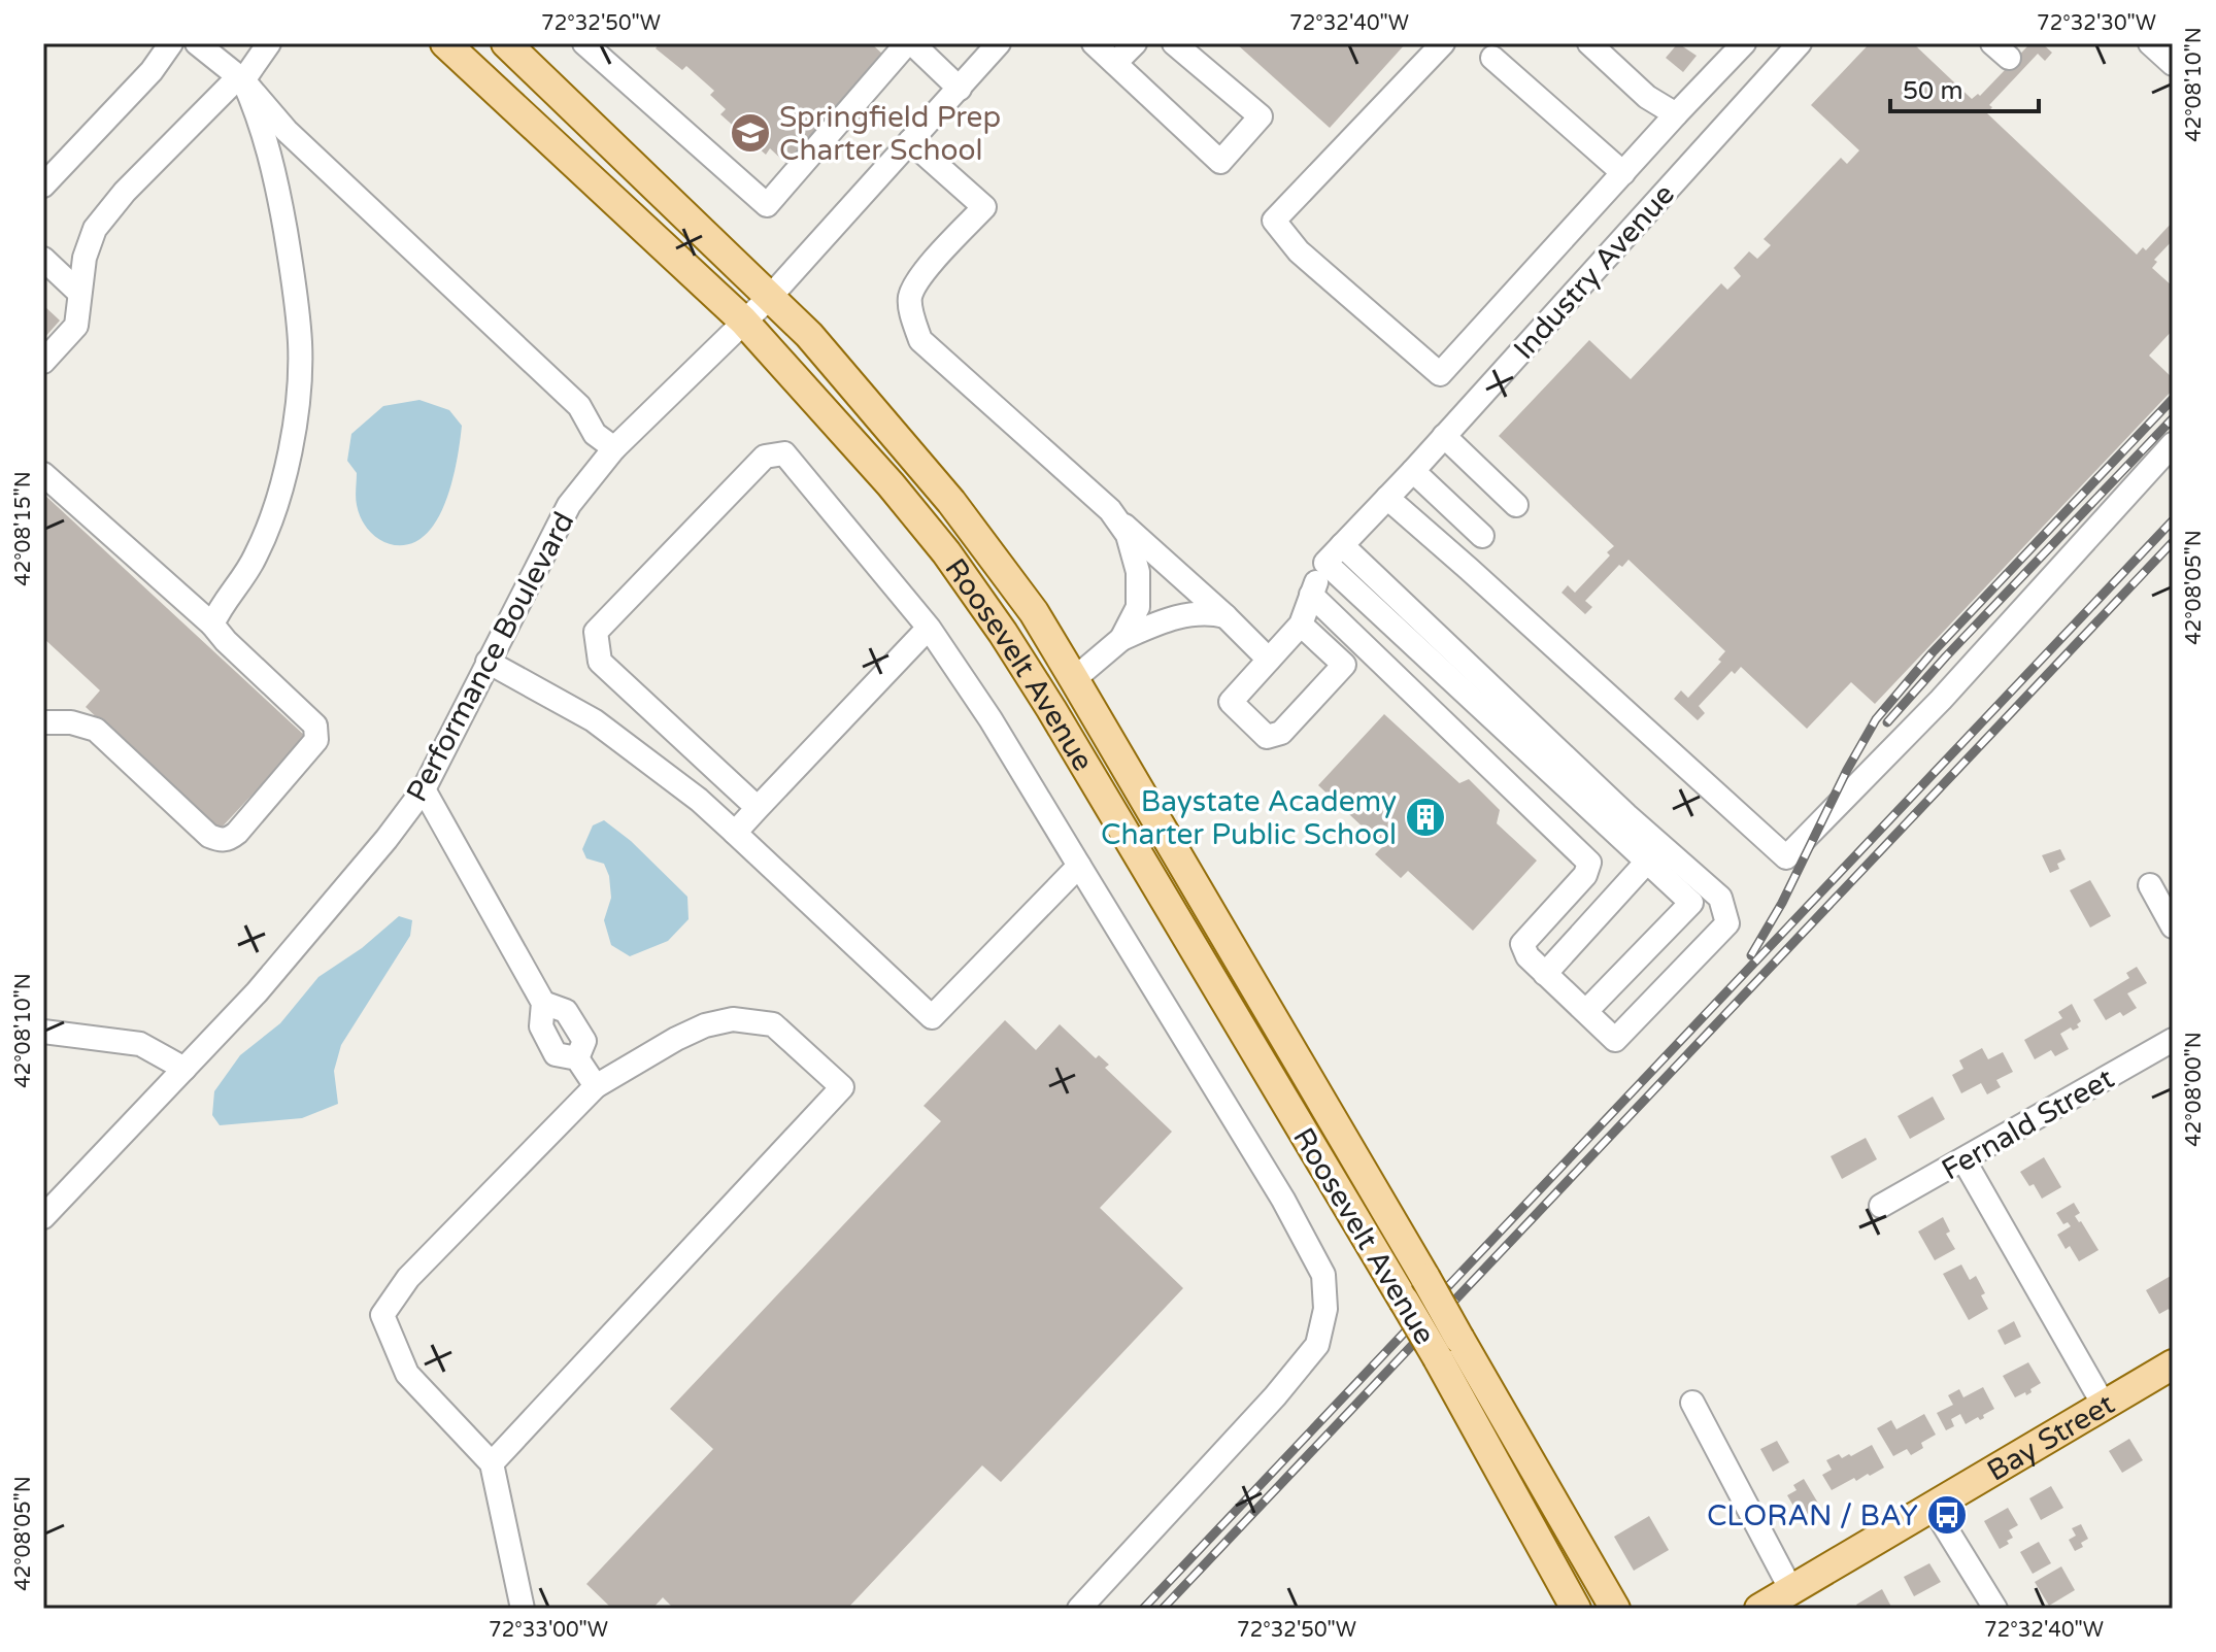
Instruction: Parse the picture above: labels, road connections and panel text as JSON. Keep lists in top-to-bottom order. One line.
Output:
{"streets":{"main road":["Roosevelt Avenue","Bay Street"],"street":["Industry Avenue","Performance Boulevard","Fernald Street"]},"crossings":[["Performance Boulevard","Roosevelt Avenue"]],"places":{"school or university":["Springfield Prep Charter School"],"building":["Baystate Academy Charter Public School"],"bus stop":["CLORAN / BAY"]},"scale_bar":"50 m","coordinates":["72°32'50\"W","72°32'40\"W","72°32'30\"W","42°08'10\"N","42°08'15\"N","42°08'05\"N","42°08'00\"N","72°33'00\"W"]}
